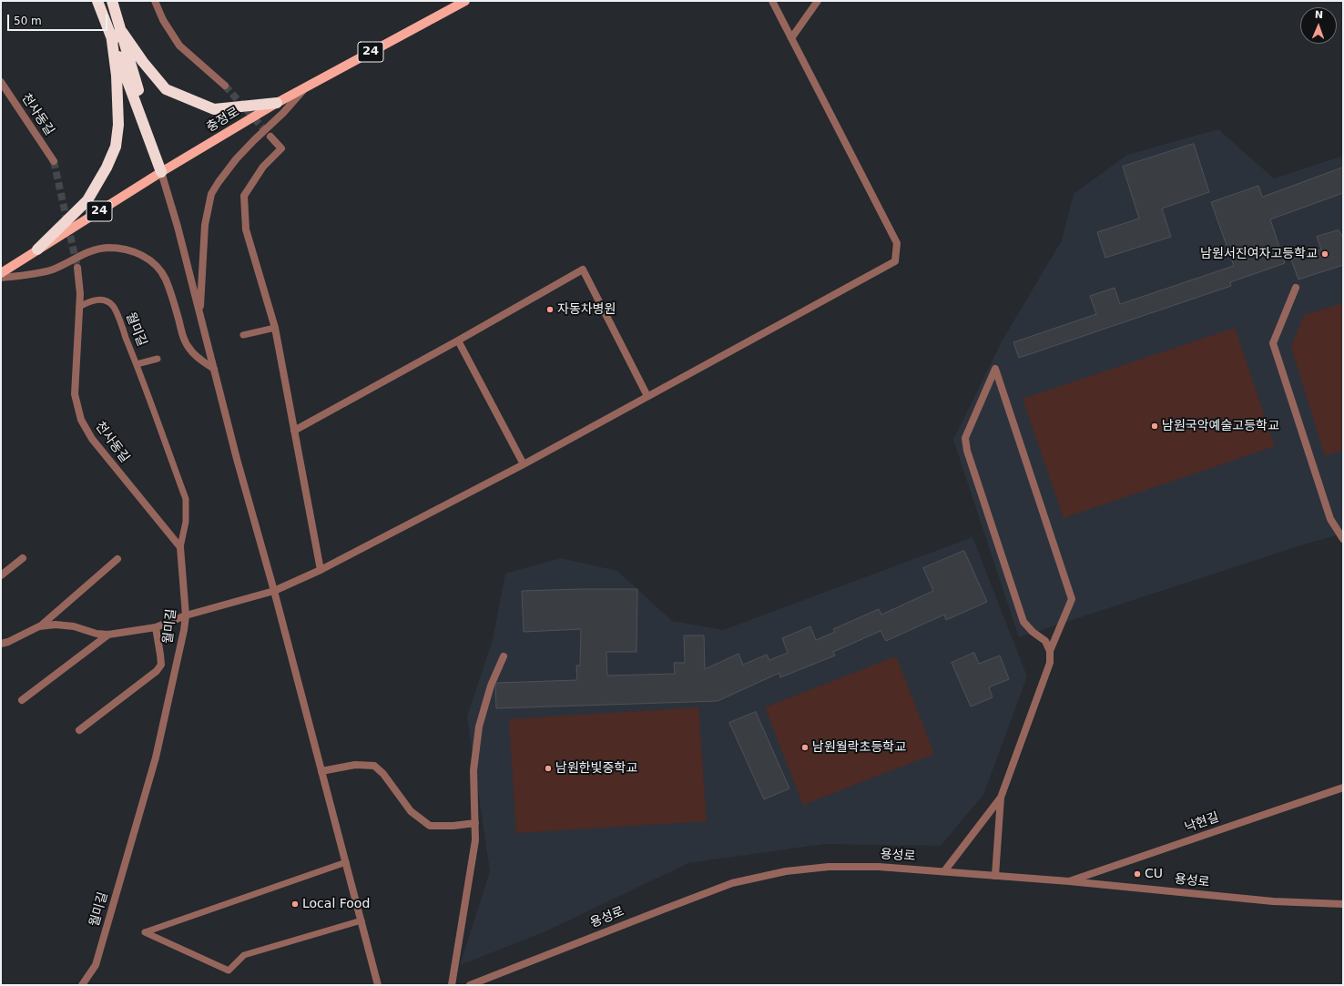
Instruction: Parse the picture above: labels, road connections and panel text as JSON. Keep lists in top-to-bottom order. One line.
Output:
{"streets":{"main road":["24","충정로"],"street":["천사동길","월미길","낙현길","용성로"]},"crossings":[["천사동길","월미길"],["낙현길","용성로"]],"places":["남원서진여자고등학교","자동차병원","남원국악예술고등학교","남원월락초등학교","남원한빛중학교","CU","Local Food"],"scale_bar":"50 m","north":"top"}
